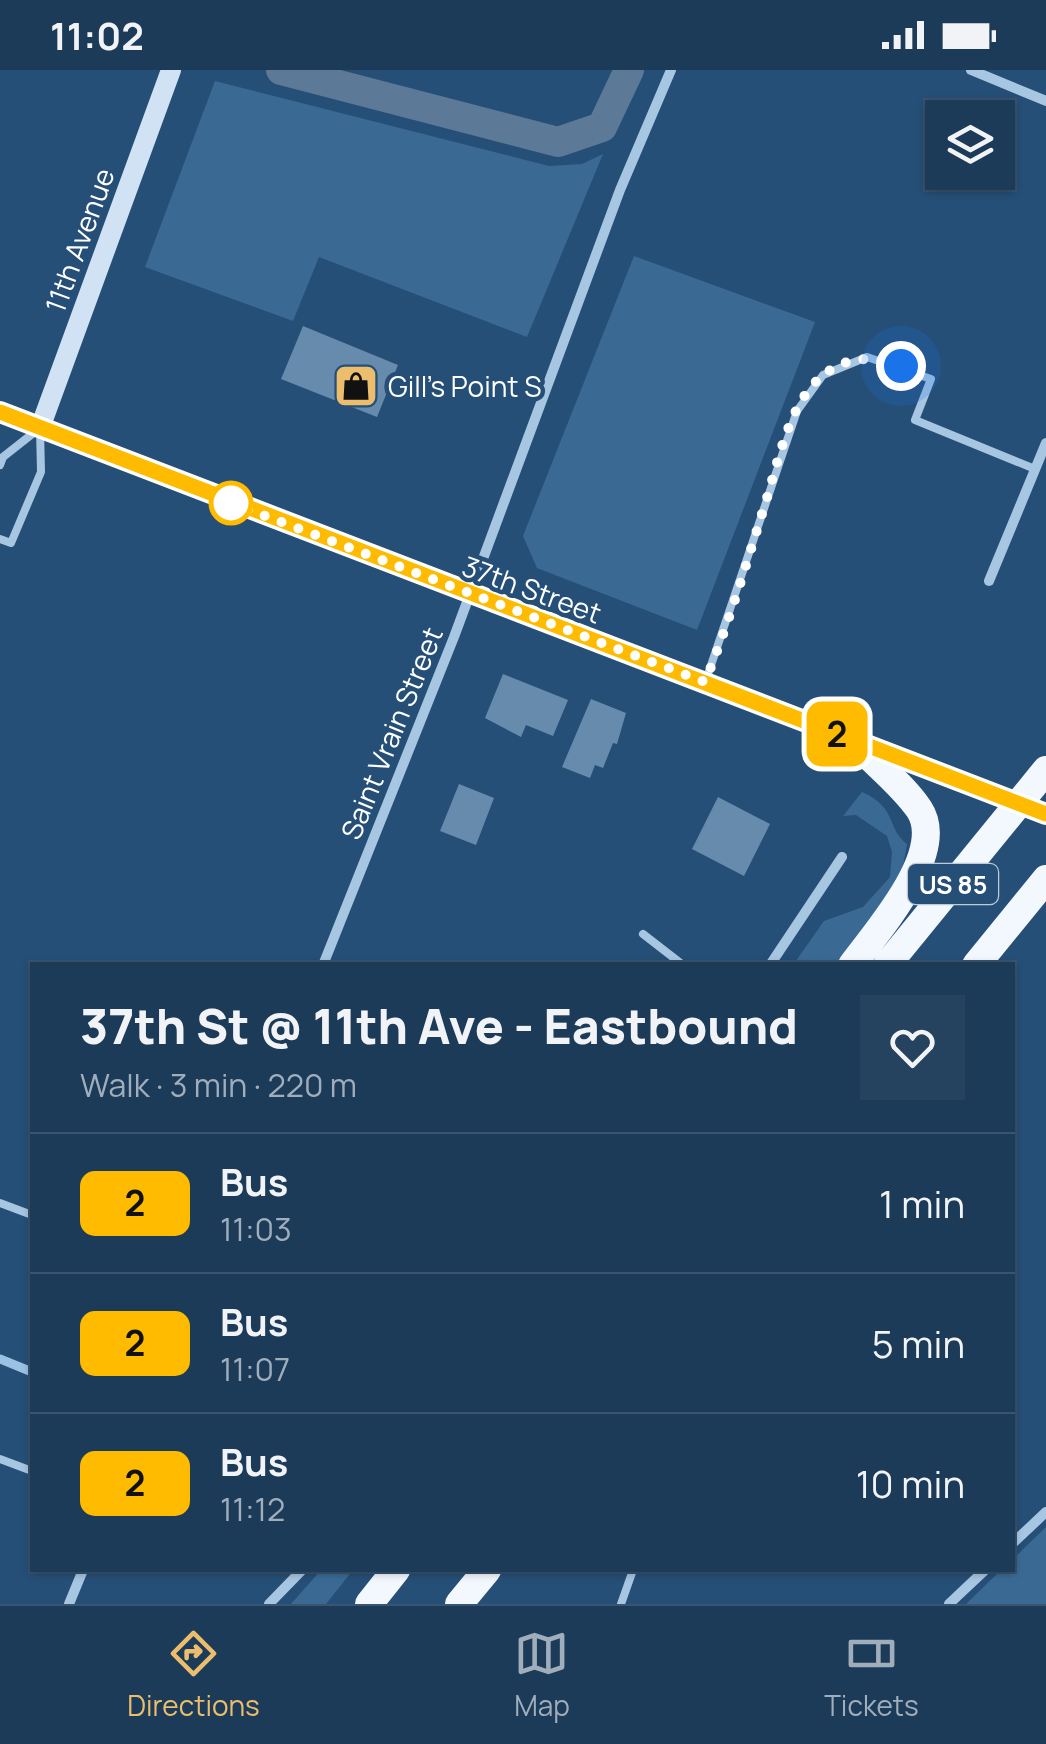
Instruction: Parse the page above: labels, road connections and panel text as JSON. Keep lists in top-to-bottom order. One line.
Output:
{"streets":{"highway":["US 85"],"main road":["11th Avenue","37th Street"],"street":["Saint Vrain Street"]},"crossings":[["11th Avenue","37th Street"],["37th Street","Saint Vrain Street"],["37th Street","US 85"]],"places":{"shop":["Gill's Point S"]},"lines":["bus line 2"],"page":{"status":"11:02","on_map":"2","heading":["37th St @ 11th Ave - Eastbound","Walk · 3 min · 220 m"],"list":[{"mark":"2","name":"Bus","note":"11:03","value":"1 min"},{"mark":"2","name":"Bus","note":"11:07","value":"5 min"},{"mark":"2","name":"Bus","note":"11:12","value":"10 min"}],"tabs":["Directions","Map","Tickets"]}}
